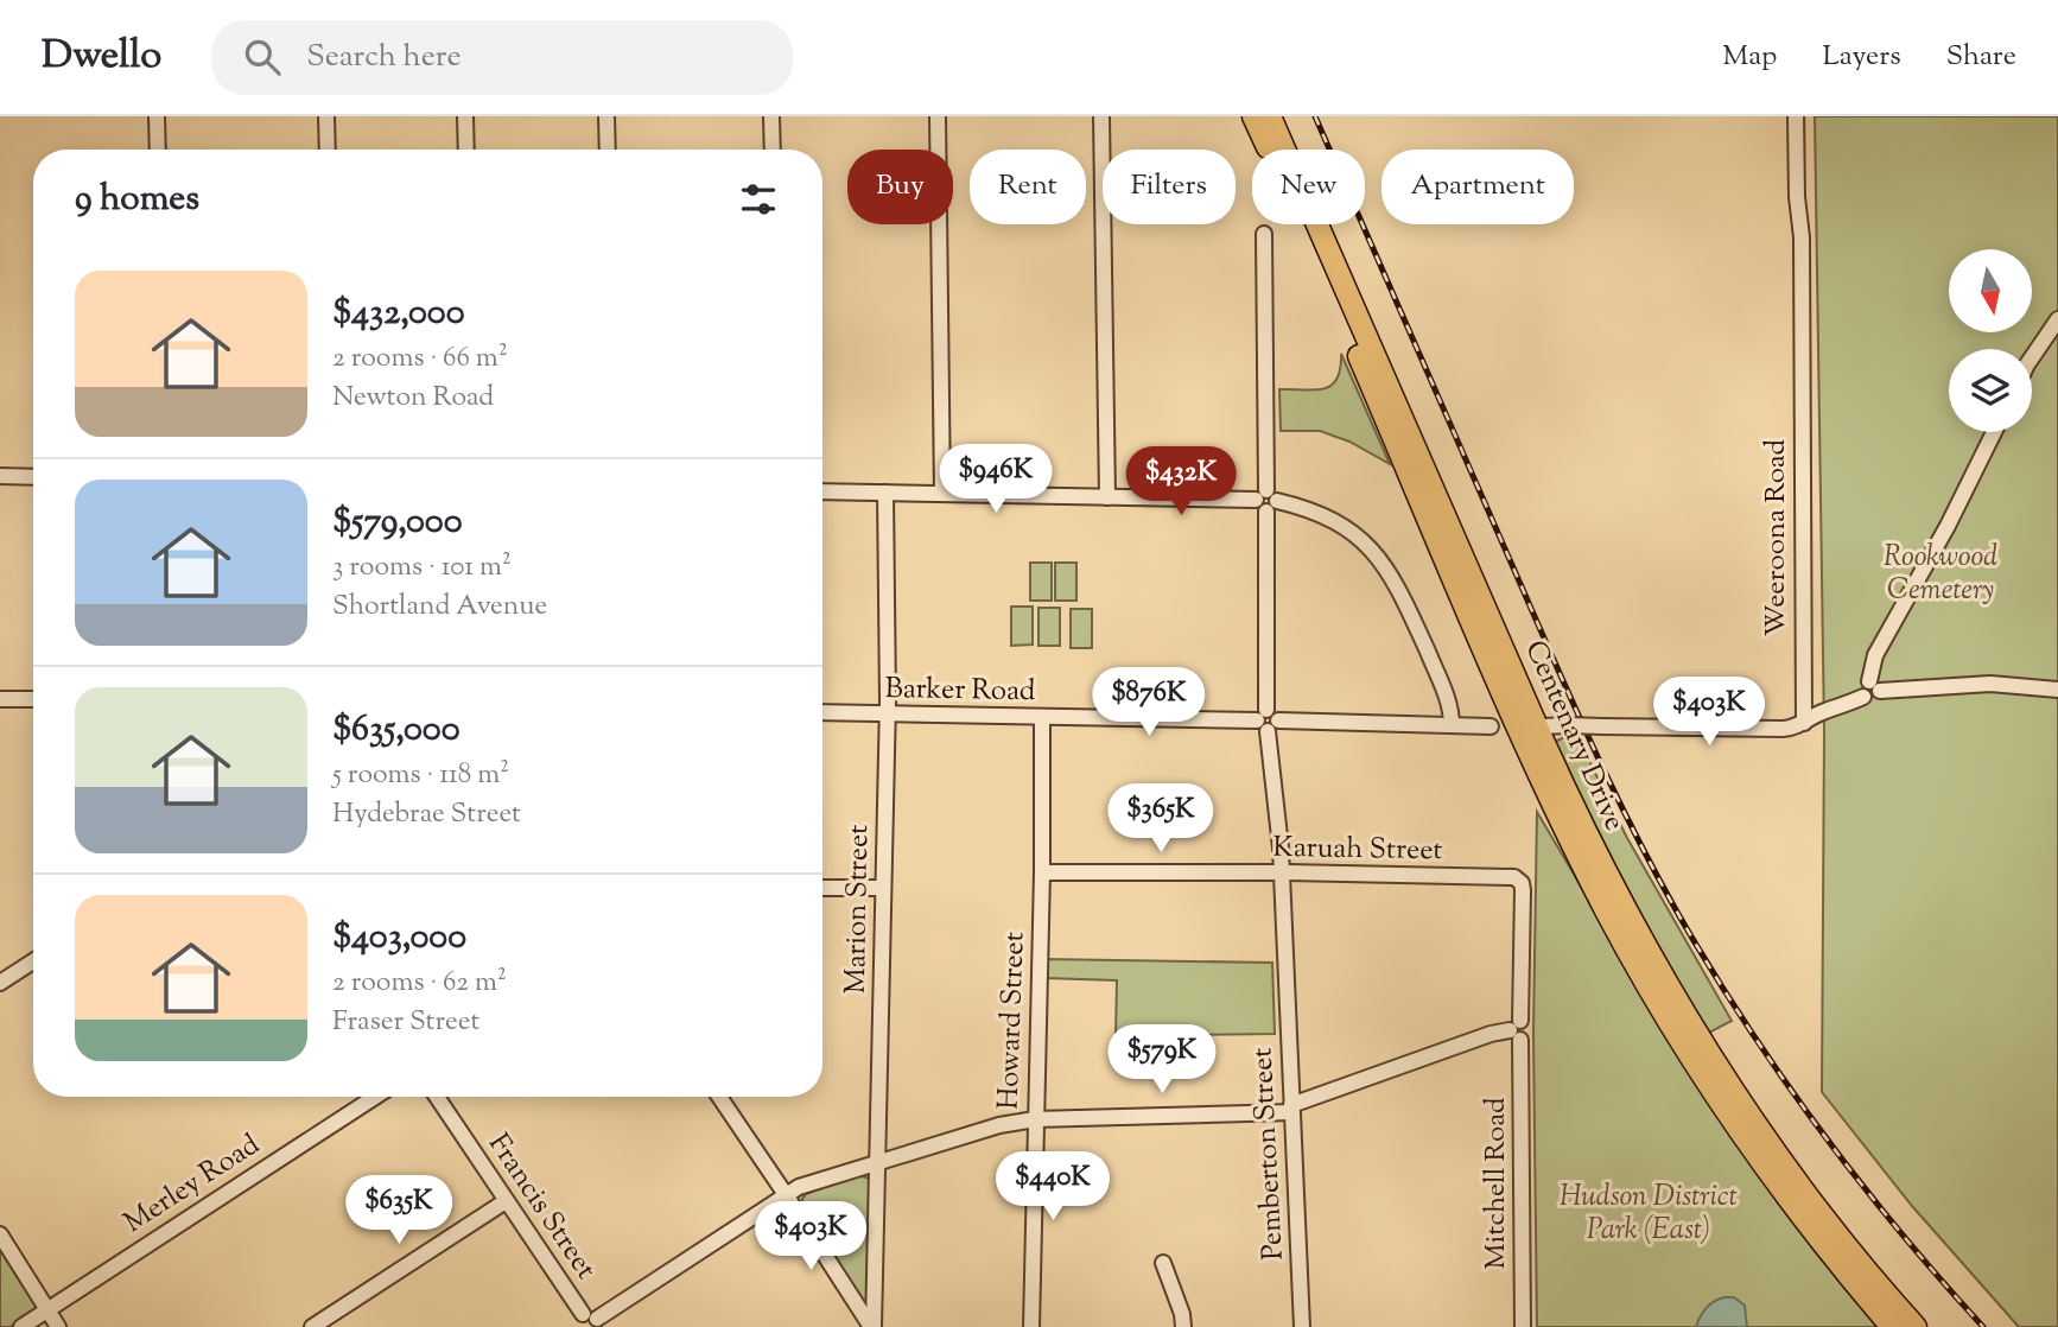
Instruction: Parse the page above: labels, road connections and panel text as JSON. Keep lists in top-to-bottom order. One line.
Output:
{"streets":{"highway":["Centenary Drive"],"street":["Weeroona Road","Barker Road","Karuah Street","Marion Street","Howard Street","Pemberton Street","Mitchell Road","Merley Road","Francis Street"]},"crossings":[["Barker Road","Marion Street"],["Barker Road","Howard Street"],["Barker Road","Pemberton Street"],["Karuah Street","Howard Street"],["Karuah Street","Pemberton Street"],["Karuah Street","Mitchell Road"]],"parks":["Rookwood Cemetery","Hudson District Park (East)"],"north":"bottom","page":{"header":"Dwello","search":"Search here","nav":["Map","Layers","Share"],"chip":["Buy","Rent","Filters","New","Apartment"],"heading":"9 homes","list":[{"name":"$432,000","note":"2 rooms · 66 m² · Newton Road"},{"name":"$579,000","note":"3 rooms · 101 m² · Shortland Avenue"},{"name":"$635,000","note":"5 rooms · 118 m² · Hydebrae Street"},{"name":"$403,000","note":"2 rooms · 62 m² · Fraser Street"}],"price":["$946K","$432K","$876K","$403K","$365K","$579K","$440K","$635K","$403K"]}}
